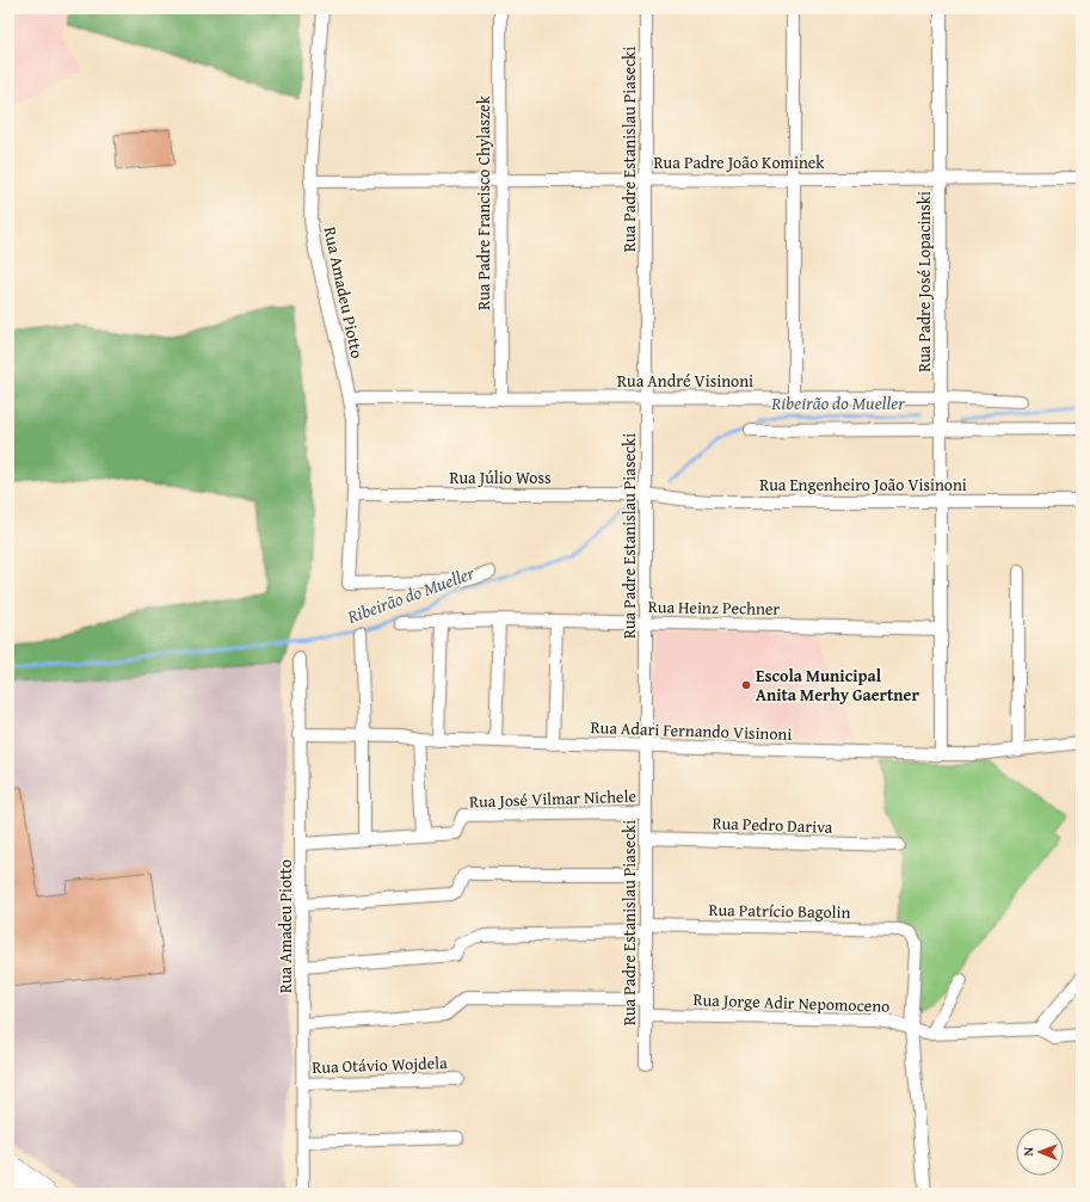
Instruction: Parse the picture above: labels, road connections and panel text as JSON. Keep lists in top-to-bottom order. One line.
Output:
{"streets":{"street":["Rua Padre Estanislau Piasecki","Rua Padre João Kominek","Rua Padre Francisco Chylaszek","Rua Padre José Lopacinski","Rua Amadeu Piotto","Rua André Visinoni","Rua Júlio Woss","Rua Engenheiro João Visinoni","Rua Heinz Pechner","Rua Adari Fernando Visinoni","Rua José Vilmar Nichele","Rua Pedro Dariva","Rua Patrício Bagolin","Rua Jorge Adir Nepomoceno","Rua Otávio Wojdela"]},"crossings":[["Rua Padre Estanislau Piasecki","Rua Padre João Kominek"],["Rua Padre Estanislau Piasecki","Rua André Visinoni"],["Rua Padre Estanislau Piasecki","Rua Júlio Woss"],["Rua Padre Estanislau Piasecki","Rua Engenheiro João Visinoni"],["Rua Padre Estanislau Piasecki","Rua Heinz Pechner"],["Rua Padre Estanislau Piasecki","Rua Adari Fernando Visinoni"],["Rua Padre Estanislau Piasecki","Rua José Vilmar Nichele"],["Rua Padre Estanislau Piasecki","Rua Pedro Dariva"],["Rua Padre Estanislau Piasecki","Rua Patrício Bagolin"],["Rua Padre Estanislau Piasecki","Rua Jorge Adir Nepomoceno"],["Rua Padre João Kominek","Rua Padre Francisco Chylaszek"],["Rua Padre João Kominek","Rua Padre José Lopacinski"],["Rua Padre João Kominek","Rua Amadeu Piotto"],["Rua Padre Francisco Chylaszek","Rua André Visinoni"],["Rua Padre José Lopacinski","Rua André Visinoni"],["Rua Padre José Lopacinski","Rua Engenheiro João Visinoni"],["Rua Padre José Lopacinski","Rua Heinz Pechner"],["Rua Padre José Lopacinski","Rua Adari Fernando Visinoni"],["Rua Amadeu Piotto","Rua André Visinoni"],["Rua Amadeu Piotto","Rua Júlio Woss"],["Rua Amadeu Piotto","Rua Adari Fernando Visinoni"],["Rua Amadeu Piotto","Rua José Vilmar Nichele"],["Rua Amadeu Piotto","Rua Patrício Bagolin"],["Rua Amadeu Piotto","Rua Otávio Wojdela"],["Rua Júlio Woss","Rua Engenheiro João Visinoni"],["Rua Patrício Bagolin","Rua Jorge Adir Nepomoceno"]],"water":["Ribeirão do Mueller"],"places":["Escola Municipal Anita Merhy Gaertner"],"north":"left"}
